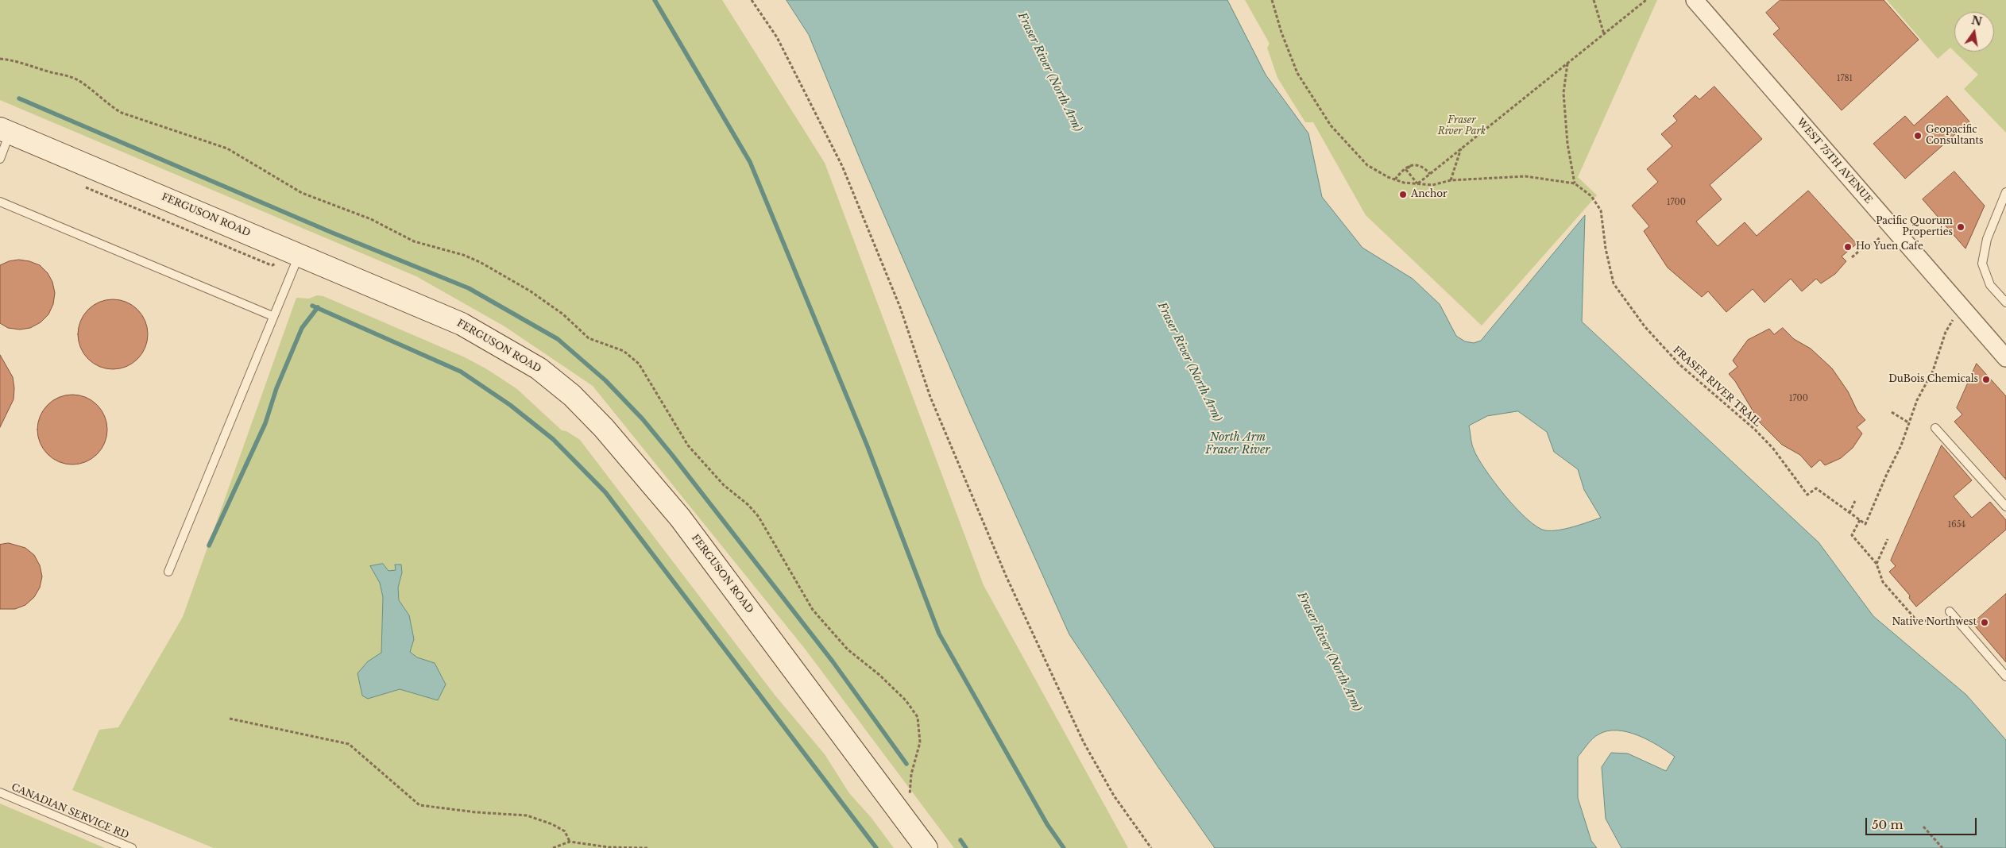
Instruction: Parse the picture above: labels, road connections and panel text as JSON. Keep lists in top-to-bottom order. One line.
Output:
{"streets":{"street":["WEST 75TH AVENUE","FERGUSON ROAD"],"lane":["CANADIAN SERVICE RD"],"path":["FRASER RIVER TRAIL"]},"water":["Fraser River (North Arm)","North Arm Fraser River"],"parks":["Fraser River Park"],"places":["Geopacific Consultants","Anchor","Pacific Quorum Properties","Ho Yuen Cafe","DuBois Chemicals","Native Northwest"],"house_numbers":["1781","1700","1700","1654"],"scale_bar":"50 m","north":"top"}
